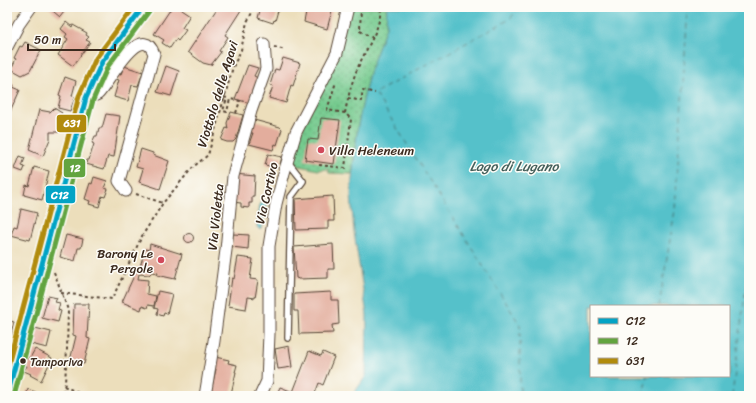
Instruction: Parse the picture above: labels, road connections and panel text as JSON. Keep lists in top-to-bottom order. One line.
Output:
{"streets":{"street":["Via Cortivo","Via Violetta"],"path":["Viottolo delle Agavi"]},"water":["Lago di Lugano"],"places":["Villa Heleneum","Barony Le Pergole","Tamporiva"],"lines":["transit line C12","transit line 631","transit line 12"],"legend":["C12","12","631"],"scale_bar":"50 m"}
